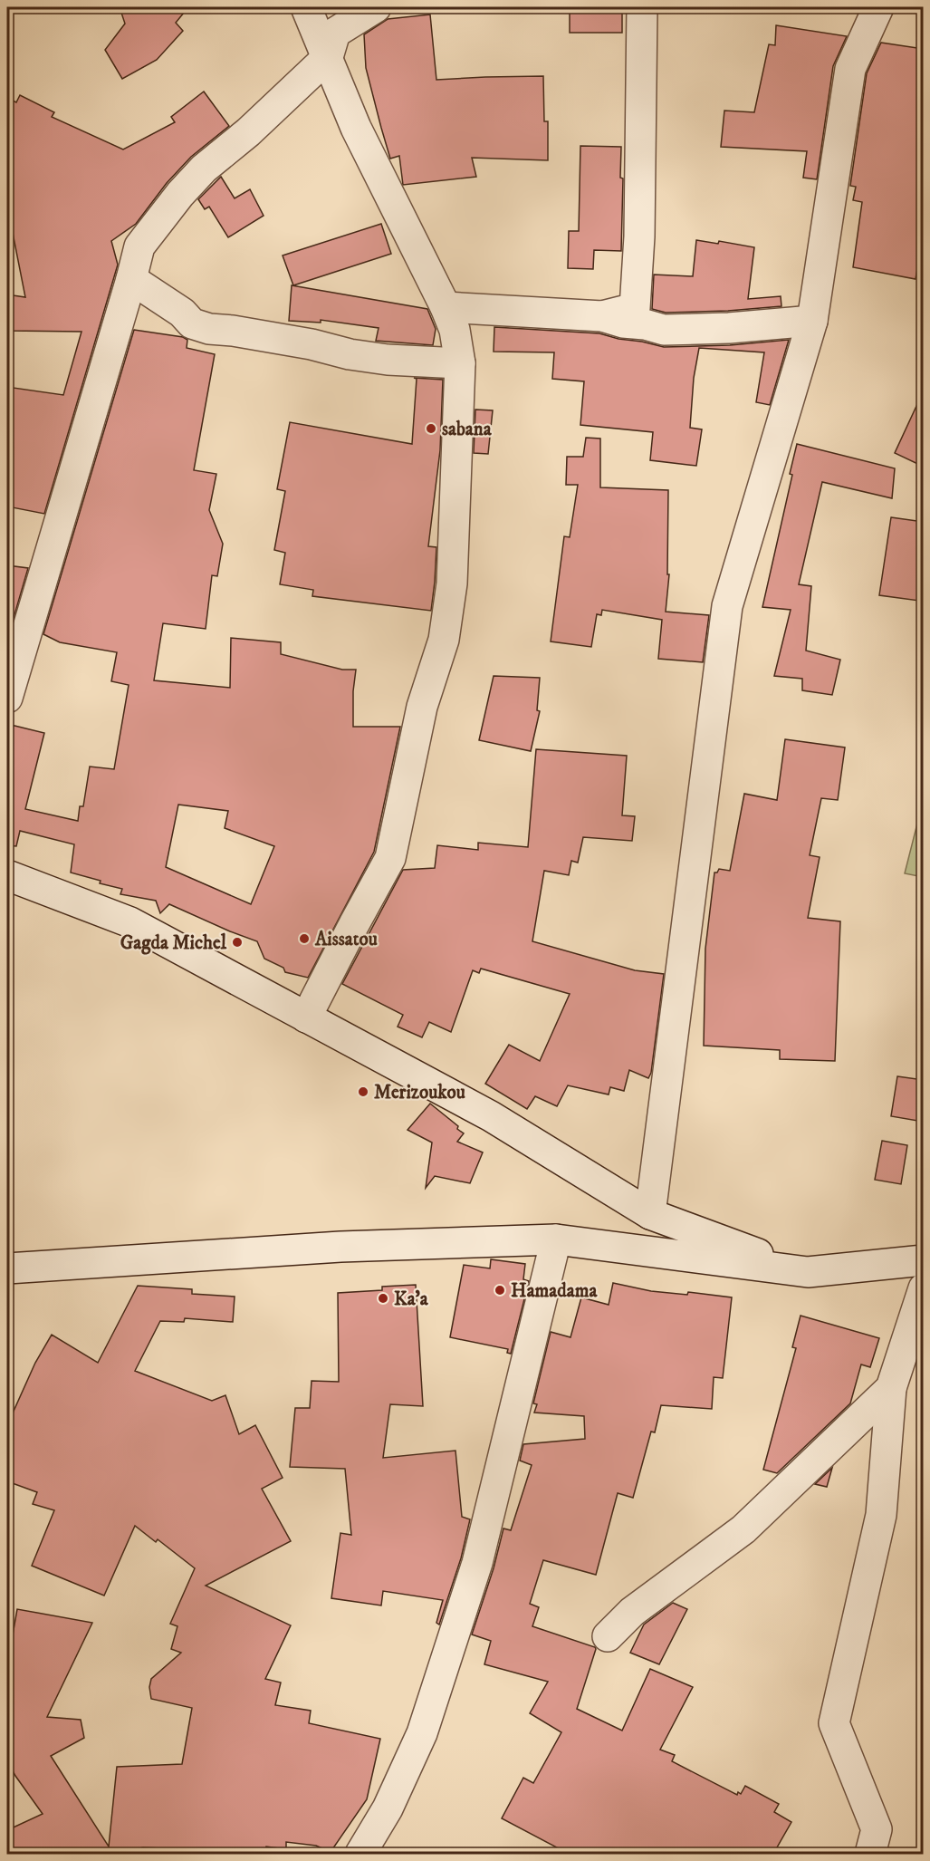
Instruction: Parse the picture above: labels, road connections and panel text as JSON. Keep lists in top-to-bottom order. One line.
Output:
{"places":["sabana","Aissatou","Gagda Michel","Merizoukou","Hamadama","Ka'a"]}
